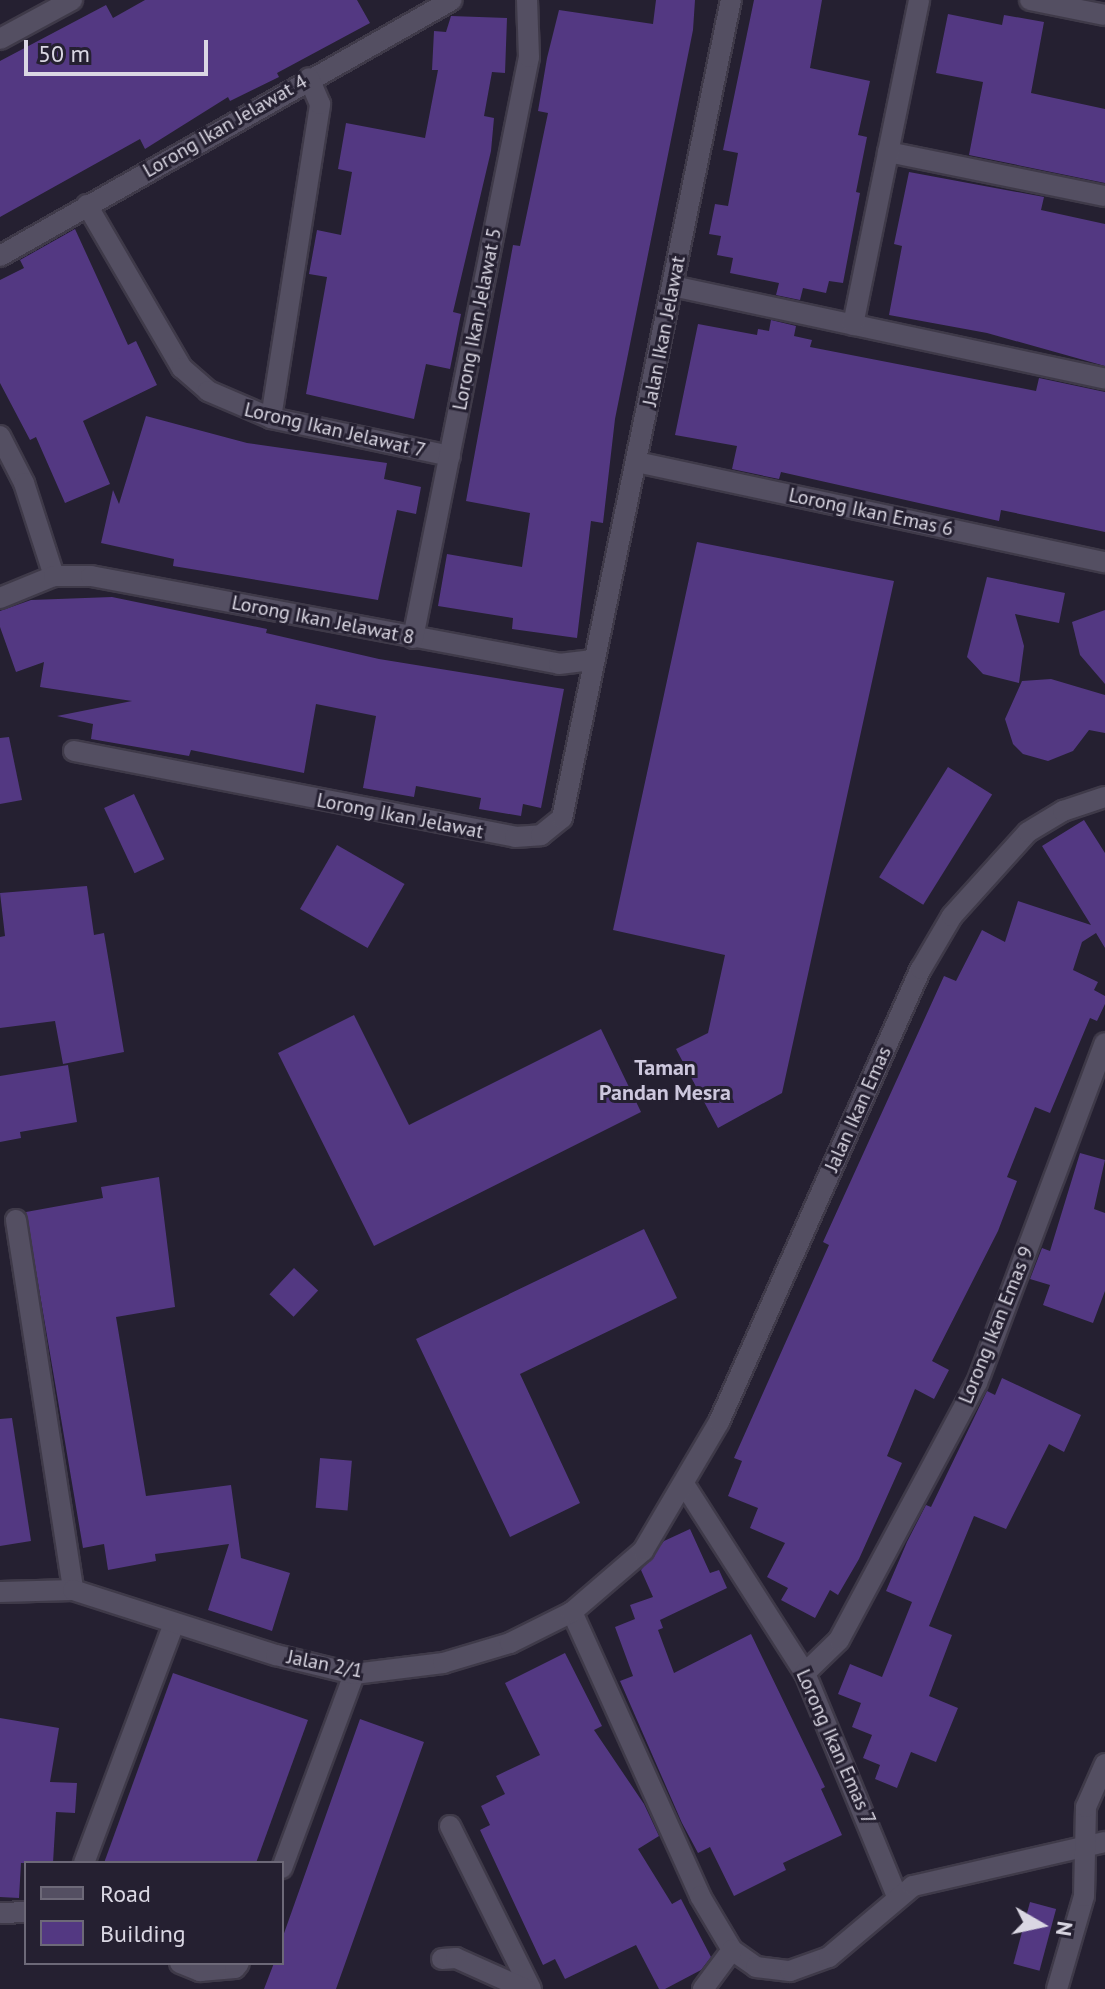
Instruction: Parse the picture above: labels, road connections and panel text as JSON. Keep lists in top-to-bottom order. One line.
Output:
{"streets":{"street":["Lorong Ikan Jelawat 4","Lorong Ikan Jelawat 5","Jalan Ikan Jelawat","Lorong Ikan Jelawat 7","Lorong Ikan Emas 6","Lorong Ikan Jelawat 8","Lorong Ikan Jelawat","Jalan Ikan Emas","Lorong Ikan Emas 9","Jalan 2/1","Lorong Ikan Emas 7"]},"crossings":[["Lorong Ikan Jelawat 4","Lorong Ikan Jelawat 7"],["Lorong Ikan Jelawat 5","Lorong Ikan Jelawat 7"],["Lorong Ikan Jelawat 5","Lorong Ikan Jelawat 8"],["Jalan Ikan Jelawat","Lorong Ikan Emas 6"],["Jalan Ikan Jelawat","Lorong Ikan Jelawat 8"],["Jalan Ikan Jelawat","Lorong Ikan Jelawat"],["Lorong Ikan Jelawat 8","Lorong Ikan Jelawat"],["Jalan Ikan Emas","Jalan 2/1"],["Jalan Ikan Emas","Lorong Ikan Emas 7"],["Lorong Ikan Emas 9","Lorong Ikan Emas 7"],["Jalan 2/1","Lorong Ikan Emas 7"]],"districts":["Taman Pandan Mesra"],"legend":["Road","Building"],"scale_bar":"50 m","north":"right"}
